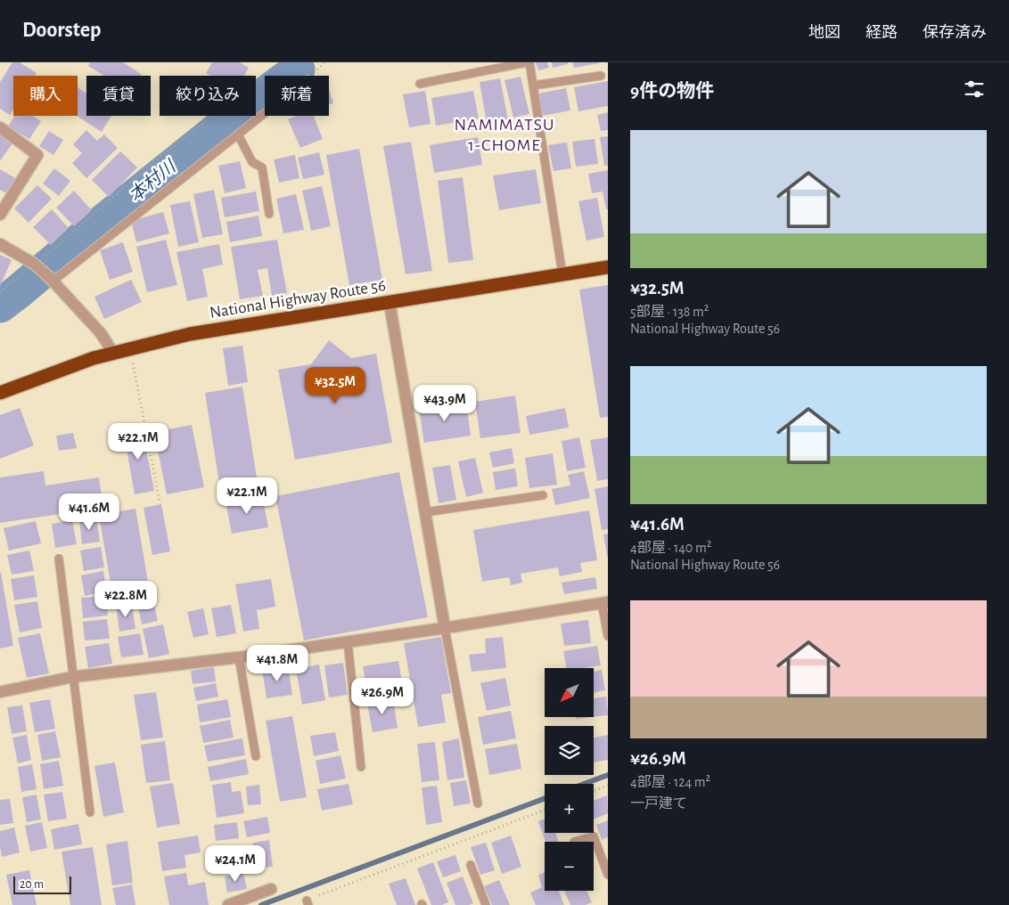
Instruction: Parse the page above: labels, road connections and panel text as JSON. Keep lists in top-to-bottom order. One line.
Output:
{"streets":{"highway":["National Highway Route 56"]},"districts":["NAMIMATSU 1-CHOME"],"water":["本村川"],"scale_bar":"20 m","north":"bottom left","page":{"header":"Doorstep","nav":["地図","経路","保存済み"],"heading":"9件の物件","chip":["購入","賃貸","絞り込み","新着"],"list":[{"name":"¥32.5M","note":"5部屋 · 138 m² · National Highway Route 56"},{"name":"¥41.6M","note":"4部屋 · 140 m² · National Highway Route 56"},{"name":"¥26.9M","note":"4部屋 · 124 m² · 一戸建て"}],"price":["¥32.5M","¥43.9M","¥22.1M","¥22.1M","¥41.6M","¥22.8M","¥41.8M","¥26.9M","¥24.1M"],"map_buttons":["+","−"],"scale":"20 m"}}
